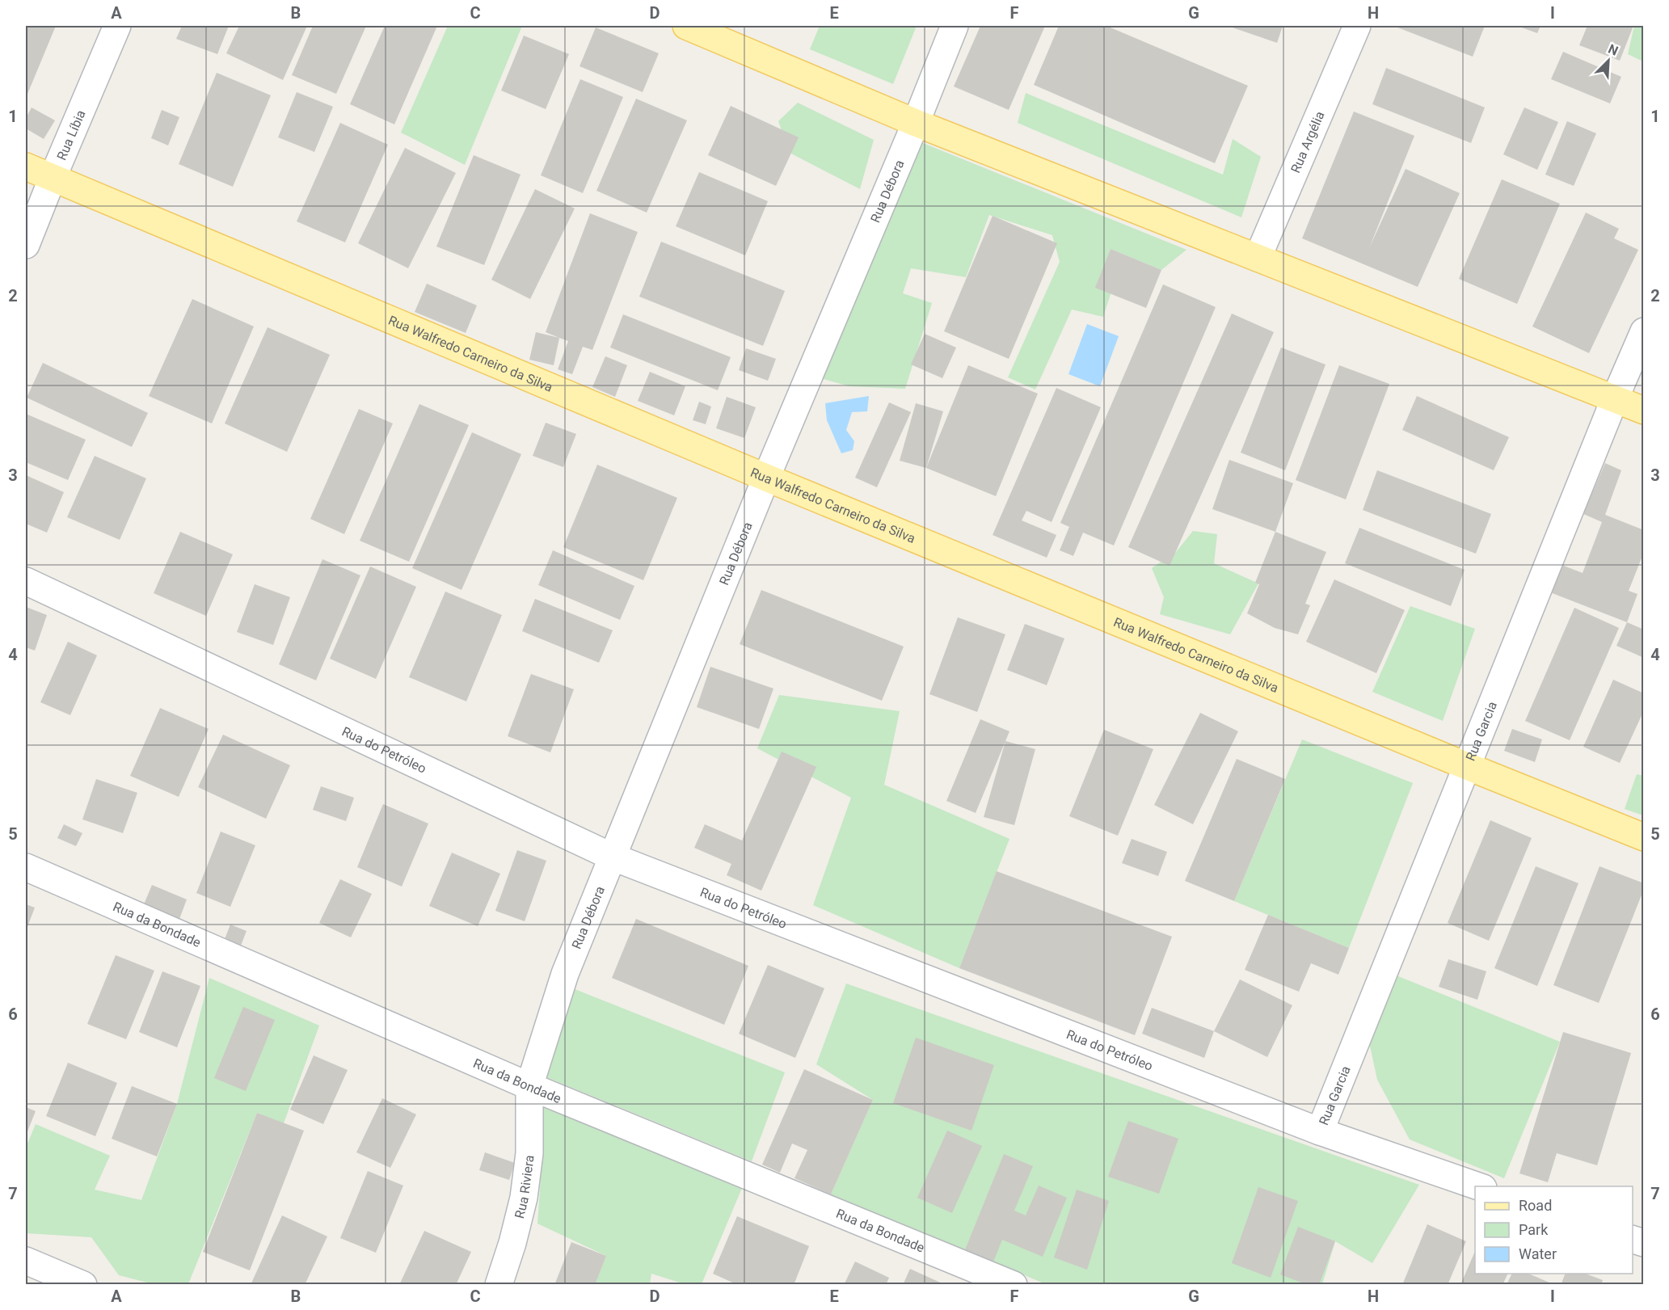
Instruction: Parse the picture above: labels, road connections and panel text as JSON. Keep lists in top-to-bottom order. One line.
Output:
{"streets":{"main road":["Rua Walfredo Carneiro da Silva"],"street":["Rua Líbia","Rua Argélia","Rua Débora","Rua Garcia","Rua do Petróleo","Rua da Bondade","Rua Riviera"]},"crossings":[["Rua Líbia","Rua Walfredo Carneiro da Silva"],["Rua Débora","Rua Walfredo Carneiro da Silva"],["Rua Débora","Rua do Petróleo"],["Rua Débora","Rua da Bondade"],["Rua Débora","Rua Riviera"],["Rua Walfredo Carneiro da Silva","Rua Garcia"],["Rua Garcia","Rua do Petróleo"],["Rua da Bondade","Rua Riviera"]],"legend":["Road","Park","Water"],"north":"top right","grid":{"columns":["A","B","C","D","E","F","G","H","I"],"rows":["1","2","3","4","5","6","7"]}}
